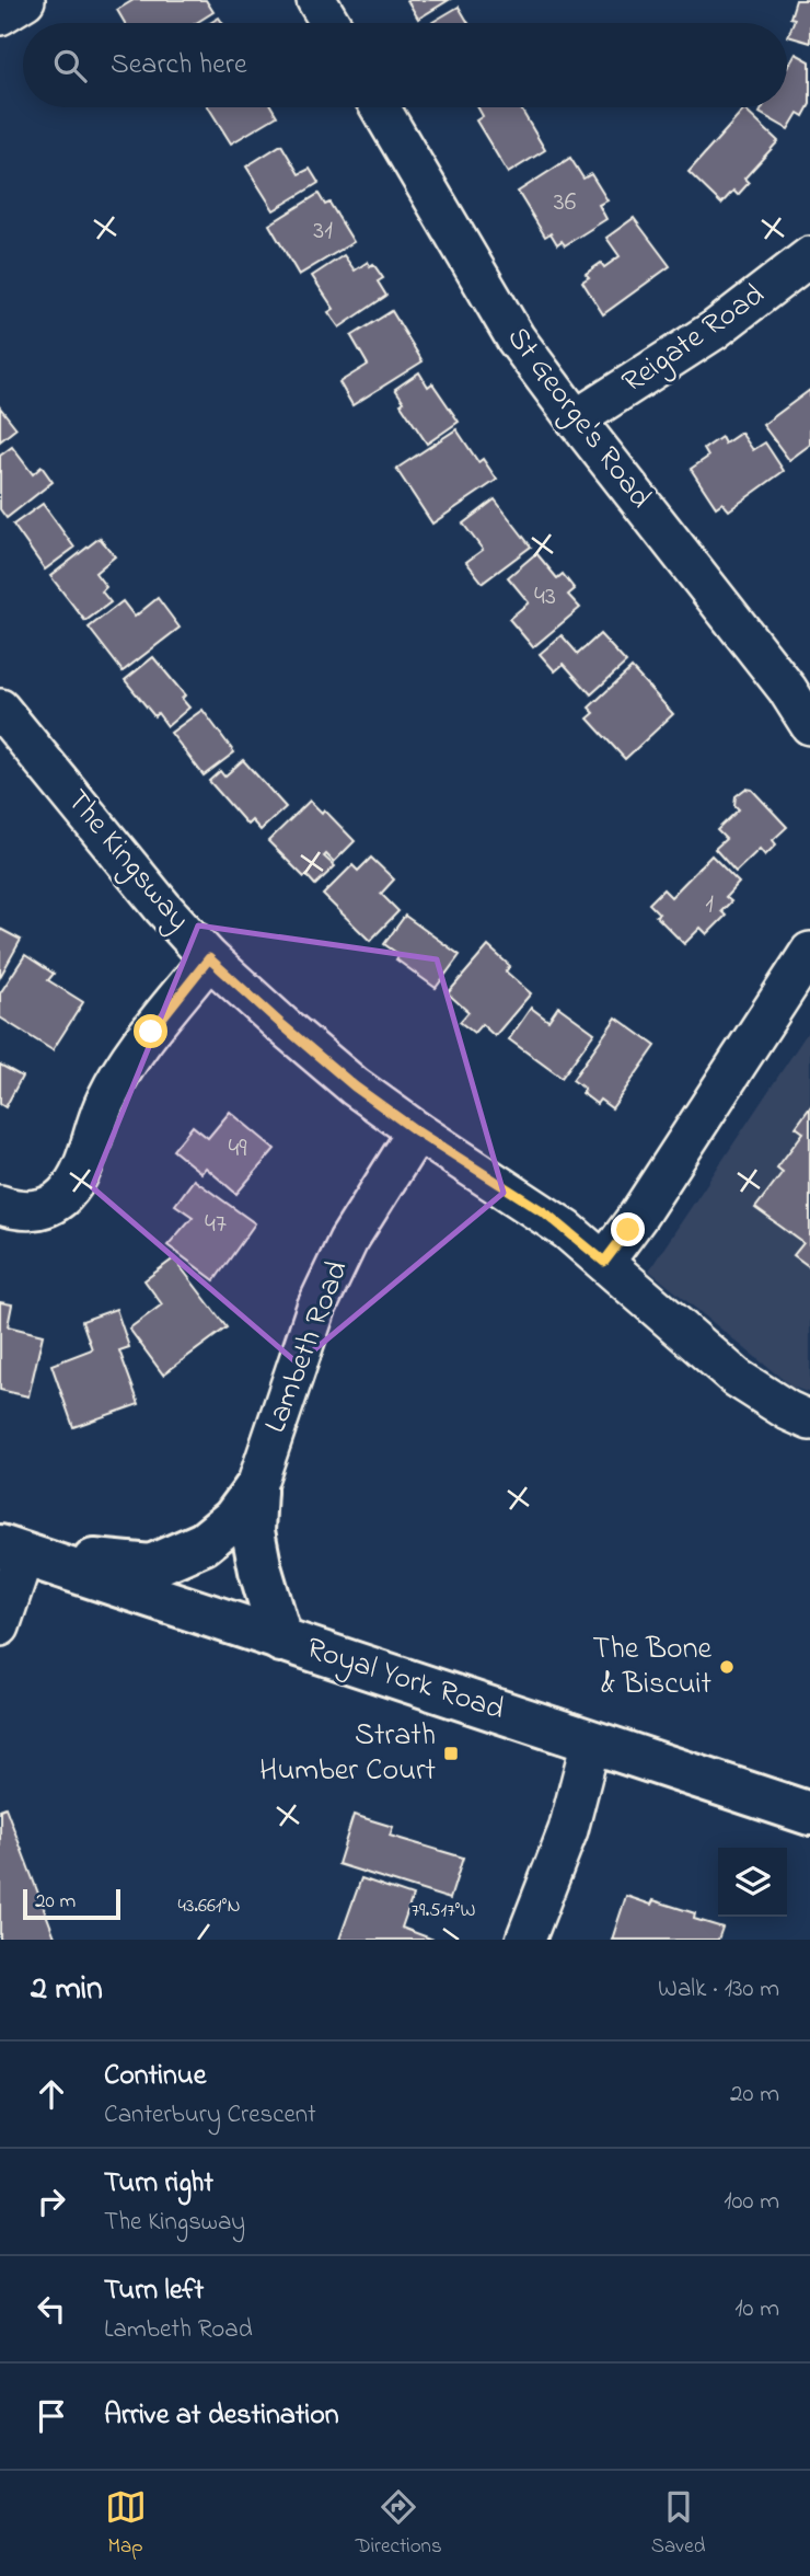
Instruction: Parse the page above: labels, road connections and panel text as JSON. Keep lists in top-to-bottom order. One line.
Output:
{"streets":{"main road":["Royal York Road"],"street":["Reigate Road","St George's Road","The Kingsway","Lambeth Road"]},"crossings":[["Reigate Road","St George's Road"],["The Kingsway","Lambeth Road"]],"places":{"other":["The Bone & Biscuit"],"transit":["Strath Humber Court"]},"house_numbers":["36","31","43","1","49","47"],"scale_bar":"20 m","page":{"search":"Search here","scale":"20 m","heading":["2 min","Walk · 130 m"],"list":[["Continue","Canterbury Crescent","20 m"],["Turn right","The Kingsway","100 m"],["Turn left","Lambeth Road","10 m"],"Arrive at destination"],"nav":["Map","Directions","Saved"]},"coordinates":["43.661°N","79.517°W"]}
